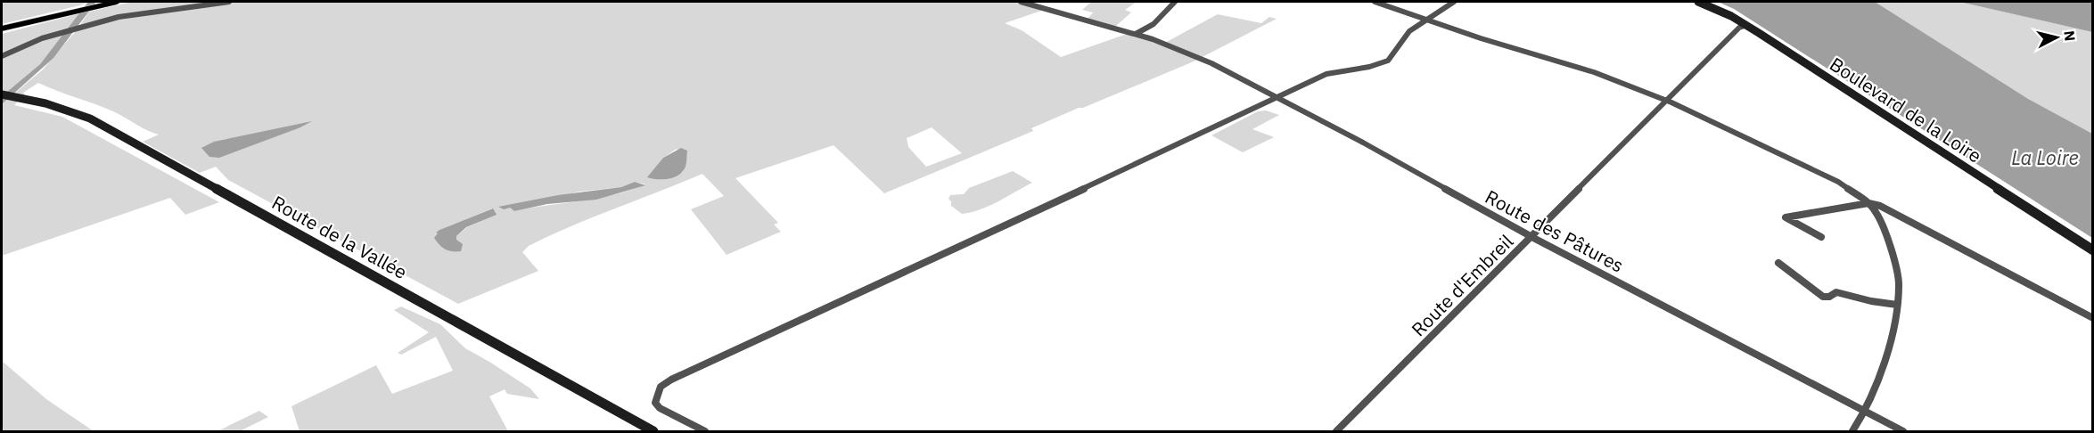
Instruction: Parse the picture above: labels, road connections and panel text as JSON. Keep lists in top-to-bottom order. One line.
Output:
{"streets":{"main road":["Boulevard de la Loire","Route de la Vallée"],"street":["Route des Pâtures","Route d'Embreil"]},"crossings":[["Boulevard de la Loire","Route d'Embreil"],["Route des Pâtures","Route d'Embreil"]],"water":["La Loire"],"north":"right"}
